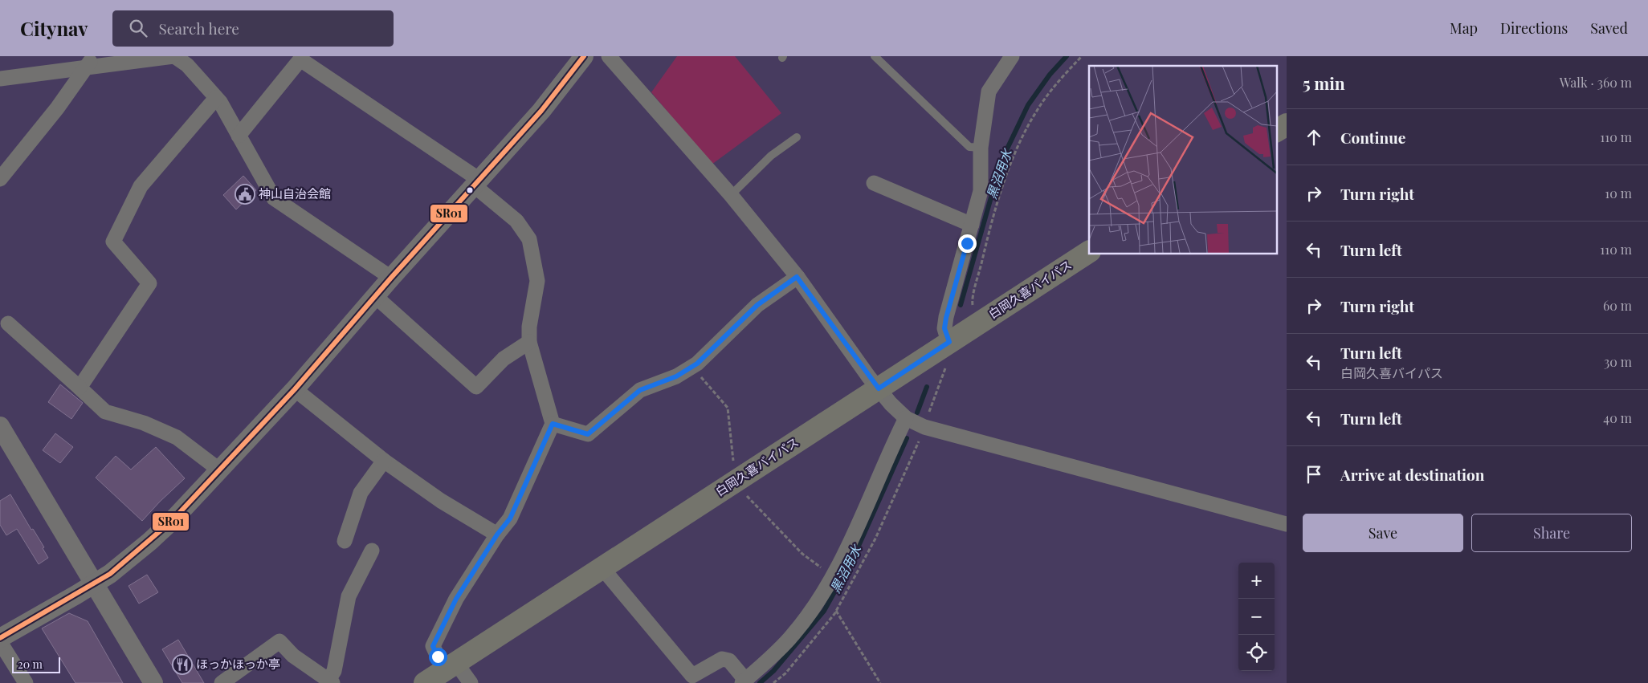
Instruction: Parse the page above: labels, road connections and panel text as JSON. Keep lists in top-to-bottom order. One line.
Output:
{"streets":{"main road":["白岡久喜バイパス"]},"water":["黒沼用水"],"places":{"public building":["神山自治会館"],"restaurant":["ほっかほっか亭"]},"lines":["transit line SR01"],"scale_bar":"20 m","page":{"header":"Citynav","search":"Search here","nav":["Map","Directions","Saved"],"heading":["5 min","Walk · 360 m"],"list":[["Continue","110 m"],["Turn right","10 m"],["Turn left","110 m"],["Turn right","60 m"],["Turn left","白岡久喜バイパス","30 m"],["Turn left","40 m"],"Arrive at destination"],"buttons":["Save","Share"],"map_buttons":["+","−"],"scale":"20 m"}}
